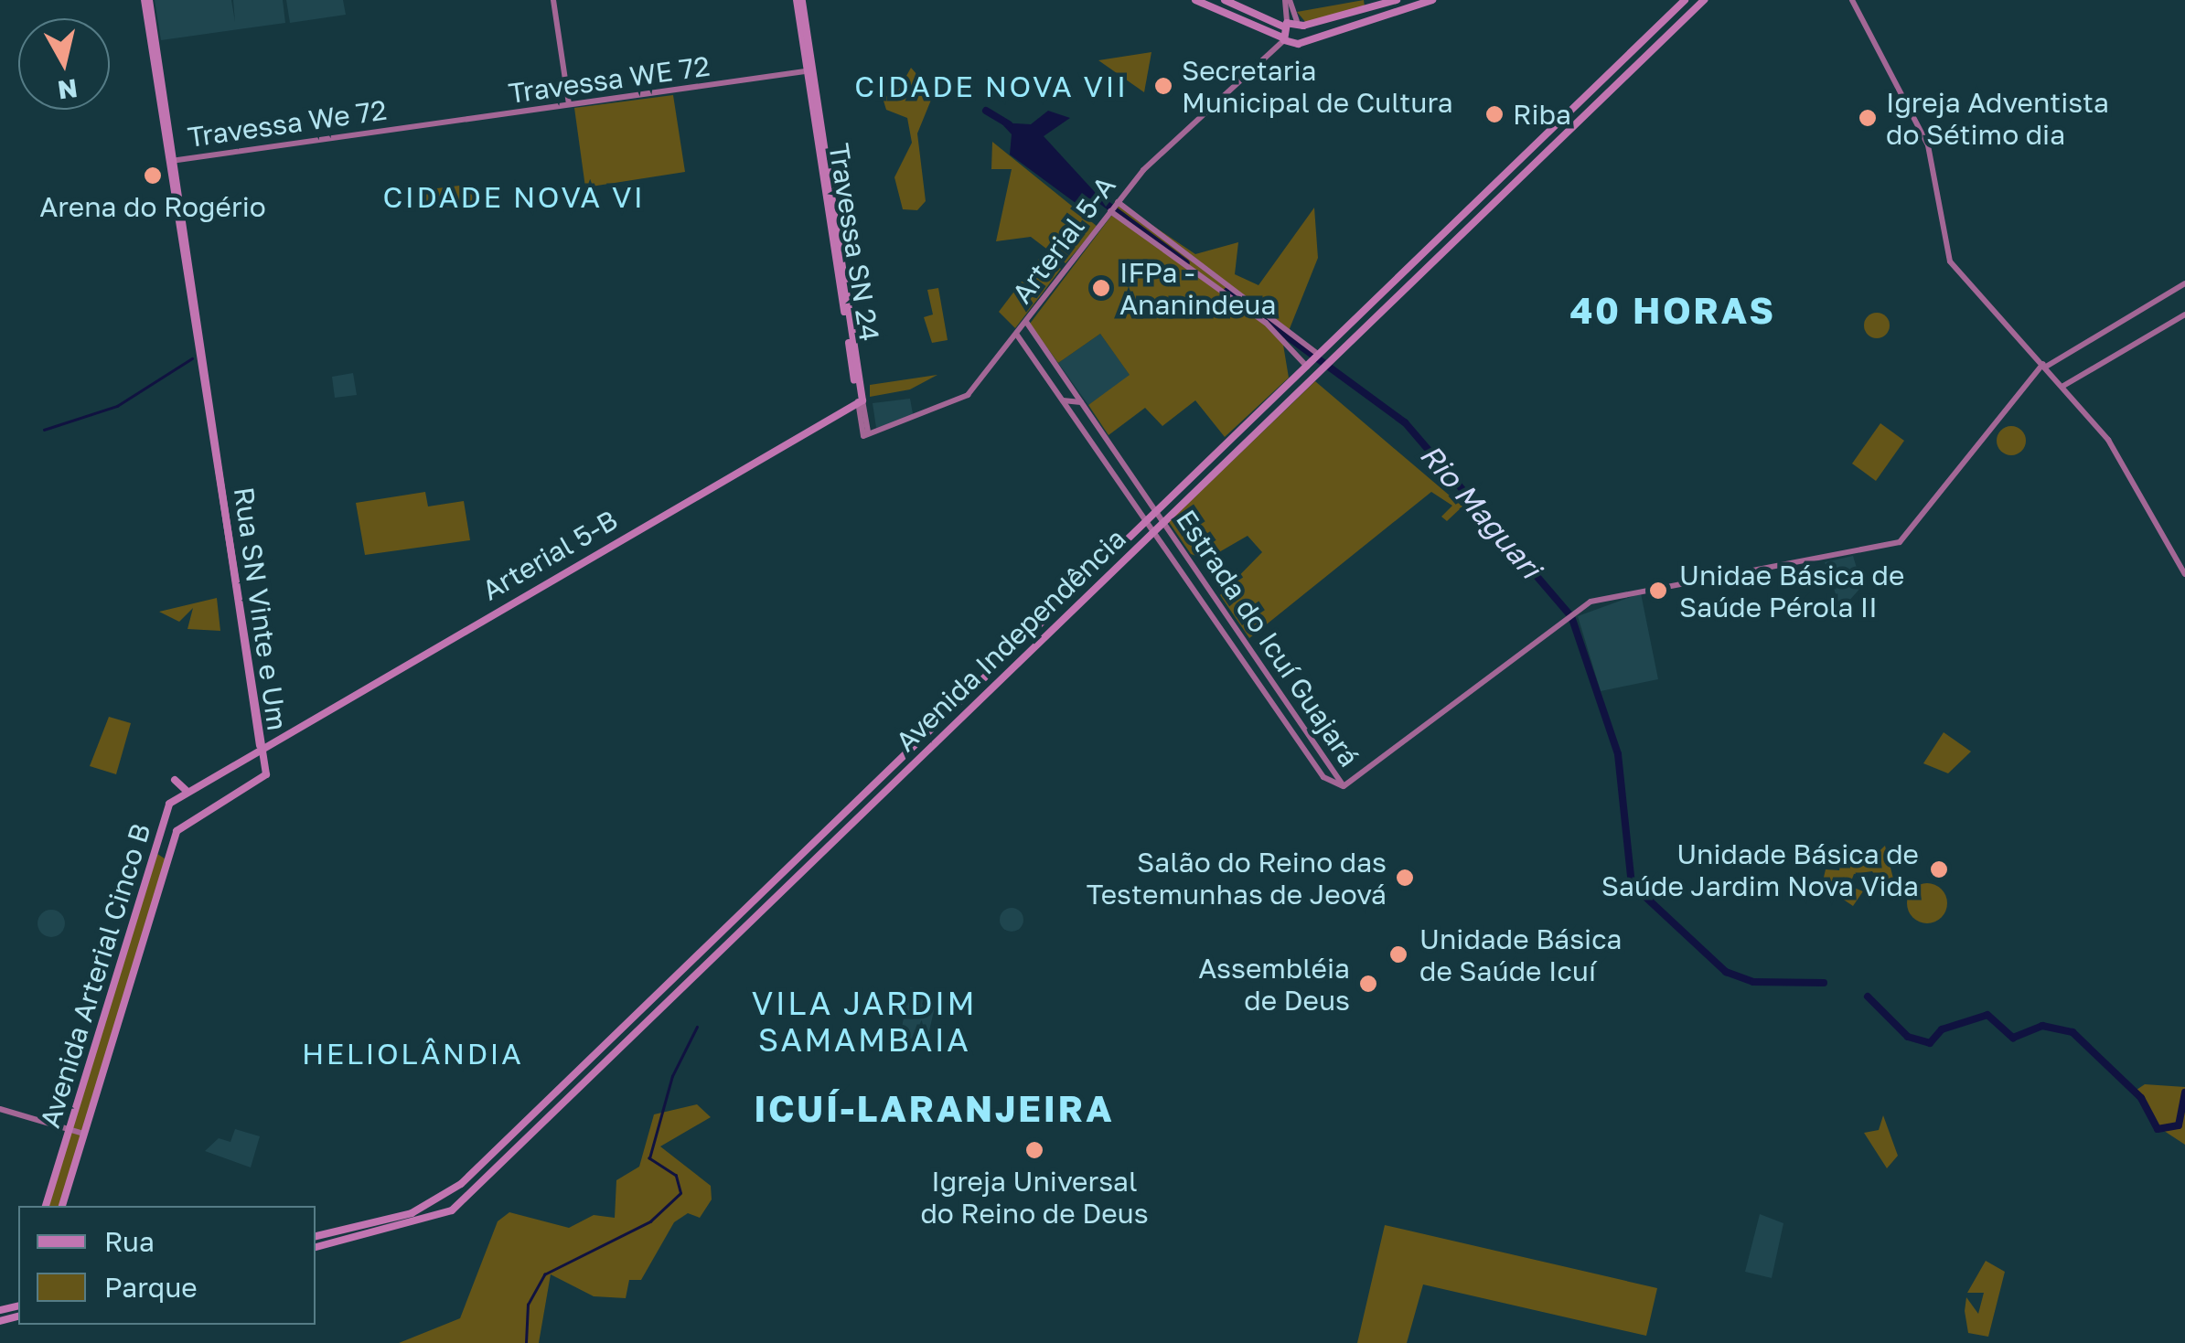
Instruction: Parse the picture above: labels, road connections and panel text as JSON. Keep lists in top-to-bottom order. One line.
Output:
{"streets":{"main road":["Travessa WE 72","Travessa We 72","Arterial 5-A","Travessa SN 24","Arterial 5-B","Rua SN Vinte e Um","Estrada do Icuí Guajará","Avenida Independência","Avenida Arterial Cinco B"]},"crossings":[["Travessa WE 72","Travessa We 72"],["Travessa WE 72","Travessa SN 24"],["Travessa We 72","Rua SN Vinte e Um"],["Arterial 5-A","Travessa SN 24"],["Arterial 5-A","Estrada do Icuí Guajará"],["Travessa SN 24","Arterial 5-B"],["Arterial 5-B","Rua SN Vinte e Um"],["Arterial 5-B","Avenida Arterial Cinco B"],["Rua SN Vinte e Um","Avenida Arterial Cinco B"],["Estrada do Icuí Guajará","Avenida Independência"]],"districts":["CIDADE NOVA VII","CIDADE NOVA VI","40 HORAS","VILA JARDIM SAMAMBAIA","HELIOLÂNDIA","ICUÍ-LARANJEIRA"],"water":["Rio Maguari"],"places":["Secretaria Municipal de Cultura","Riba","Igreja Adventista do Sétimo dia","Arena do Rogério","IFPa - Ananindeua","Unidae Básica de Saúde Pérola II","Unidade Básica de Saúde Jardim Nova Vida","Salão do Reino das Testemunhas de Jeová","Unidade Básica de Saúde Icuí","Assembléia de Deus","Igreja Universal do Reino de Deus"],"legend":["Rua","Parque"],"north":"bottom"}
